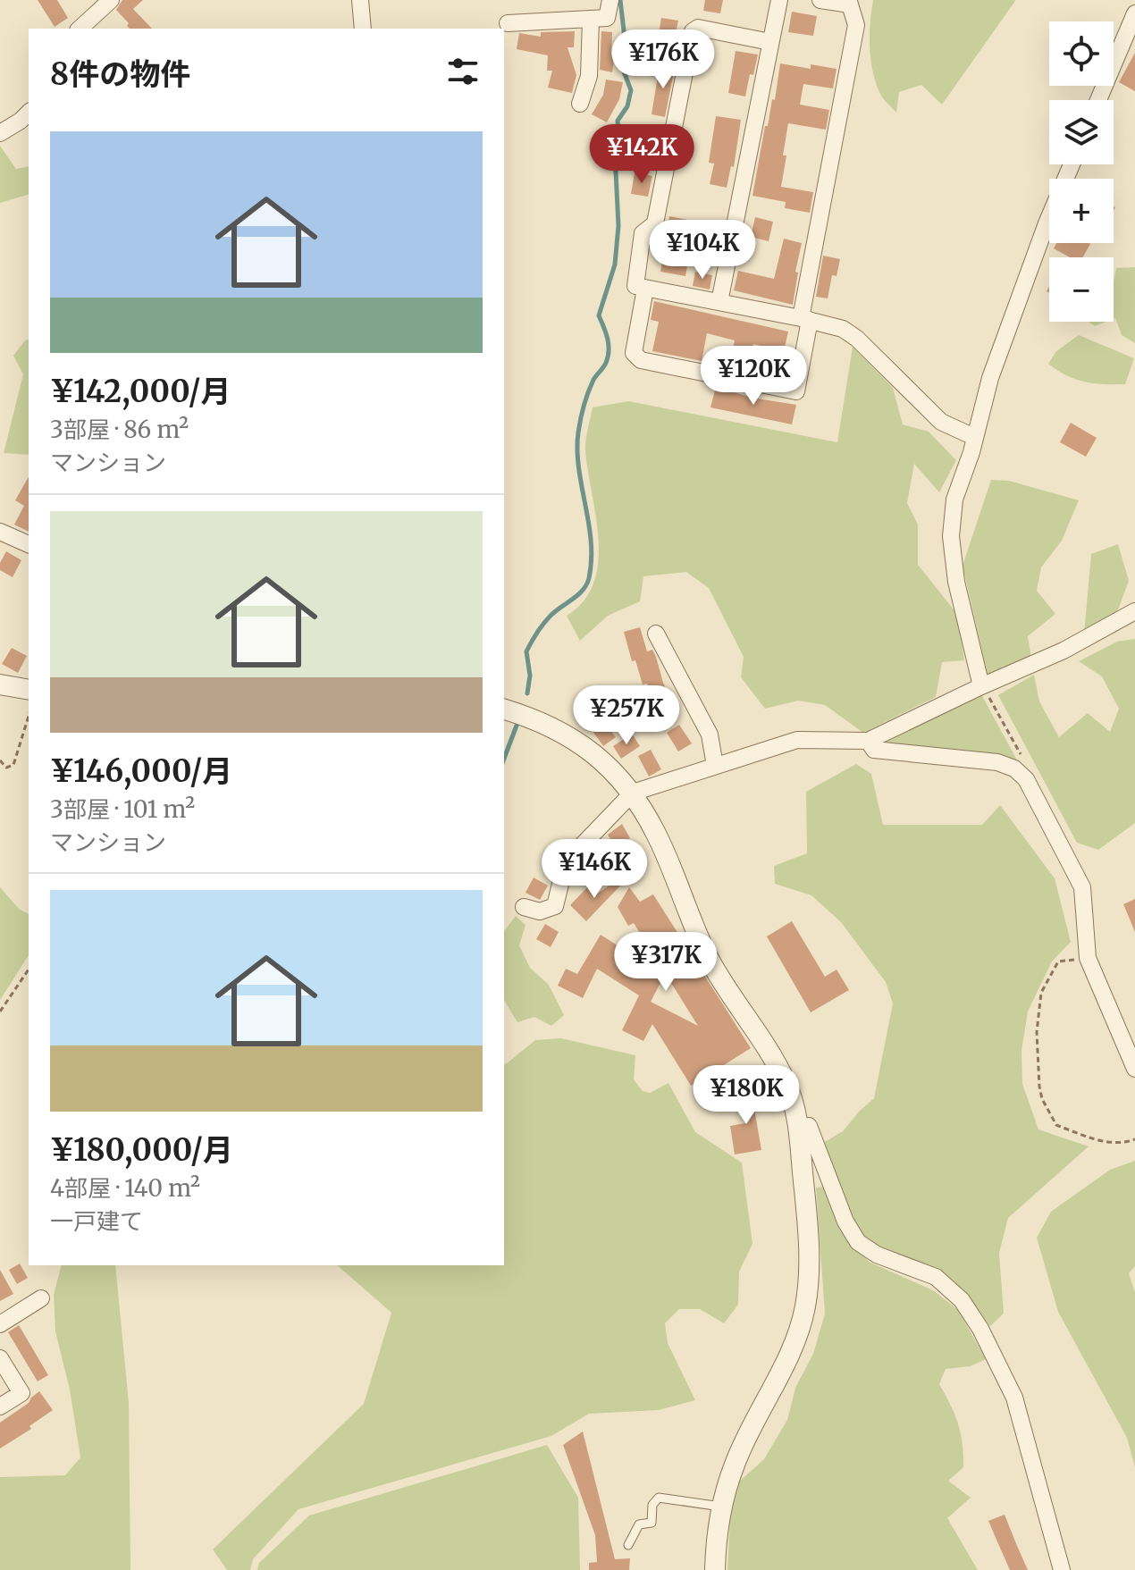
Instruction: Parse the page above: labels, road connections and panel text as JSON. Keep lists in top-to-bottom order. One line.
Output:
{"page":{"map_buttons":["+","−"],"heading":"8件の物件","price":["¥176K","¥142K","¥104K","¥120K","¥257K","¥146K","¥317K","¥180K"],"list":[{"name":"¥142,000/月","note":"3部屋 · 86 m² · マンション"},{"name":"¥146,000/月","note":"3部屋 · 101 m² · マンション"},{"name":"¥180,000/月","note":"4部屋 · 140 m² · 一戸建て"}]}}
